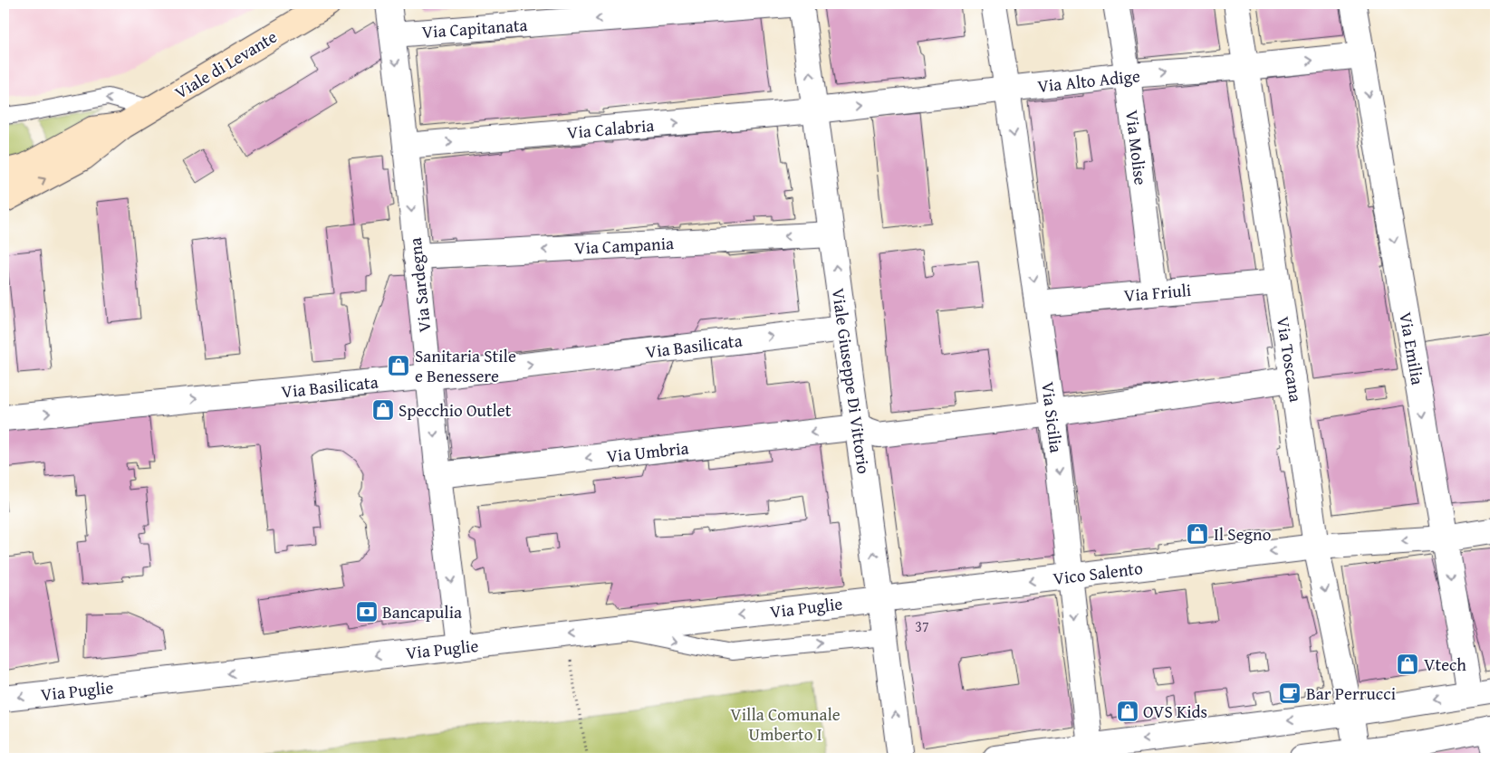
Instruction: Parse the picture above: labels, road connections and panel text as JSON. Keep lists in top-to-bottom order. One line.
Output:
{"streets":{"main road":["Viale di Levante"],"street":["Via Capitanata","Via Alto Adige","Via Calabria","Via Molise","Via Campania","Via Sardegna","Via Friuli","Via Basilicata","Via Emilia","Via Toscana","Viale Giuseppe Di Vittorio","Via Sicilia","Via Umbria","Vico Salento","Via Puglie"]},"crossings":[["Via Capitanata","Via Sardegna"],["Via Capitanata","Viale Giuseppe Di Vittorio"],["Via Alto Adige","Via Calabria"],["Via Alto Adige","Via Molise"],["Via Alto Adige","Via Emilia"],["Via Alto Adige","Via Toscana"],["Via Alto Adige","Viale Giuseppe Di Vittorio"],["Via Alto Adige","Via Sicilia"],["Via Calabria","Via Sardegna"],["Via Calabria","Viale Giuseppe Di Vittorio"],["Via Molise","Via Friuli"],["Via Campania","Via Sardegna"],["Via Campania","Viale Giuseppe Di Vittorio"],["Via Sardegna","Via Basilicata"],["Via Sardegna","Via Umbria"],["Via Sardegna","Via Puglie"],["Via Friuli","Via Toscana"],["Via Friuli","Via Sicilia"],["Via Basilicata","Viale Giuseppe Di Vittorio"],["Via Emilia","Vico Salento"],["Via Toscana","Vico Salento"],["Viale Giuseppe Di Vittorio","Via Umbria"],["Viale Giuseppe Di Vittorio","Vico Salento"],["Viale Giuseppe Di Vittorio","Via Puglie"],["Via Sicilia","Vico Salento"],["Vico Salento","Via Puglie"]],"one_way":["Via Capitanata","Via Alto Adige","Via Calabria","Via Campania","Via Sardegna","Via Basilicata","Via Emilia","Viale Giuseppe Di Vittorio","Via Sicilia","Via Umbria","Via Puglie"],"parks":["Villa Comunale Umberto I"],"places":{"shop":["Sanitaria Stile e Benessere","Specchio Outlet","Il Segno","Vtech","OVS Kids"],"bank":["Bancapulia"],"cafe":["Bar Perrucci"]},"house_numbers":["37"]}
